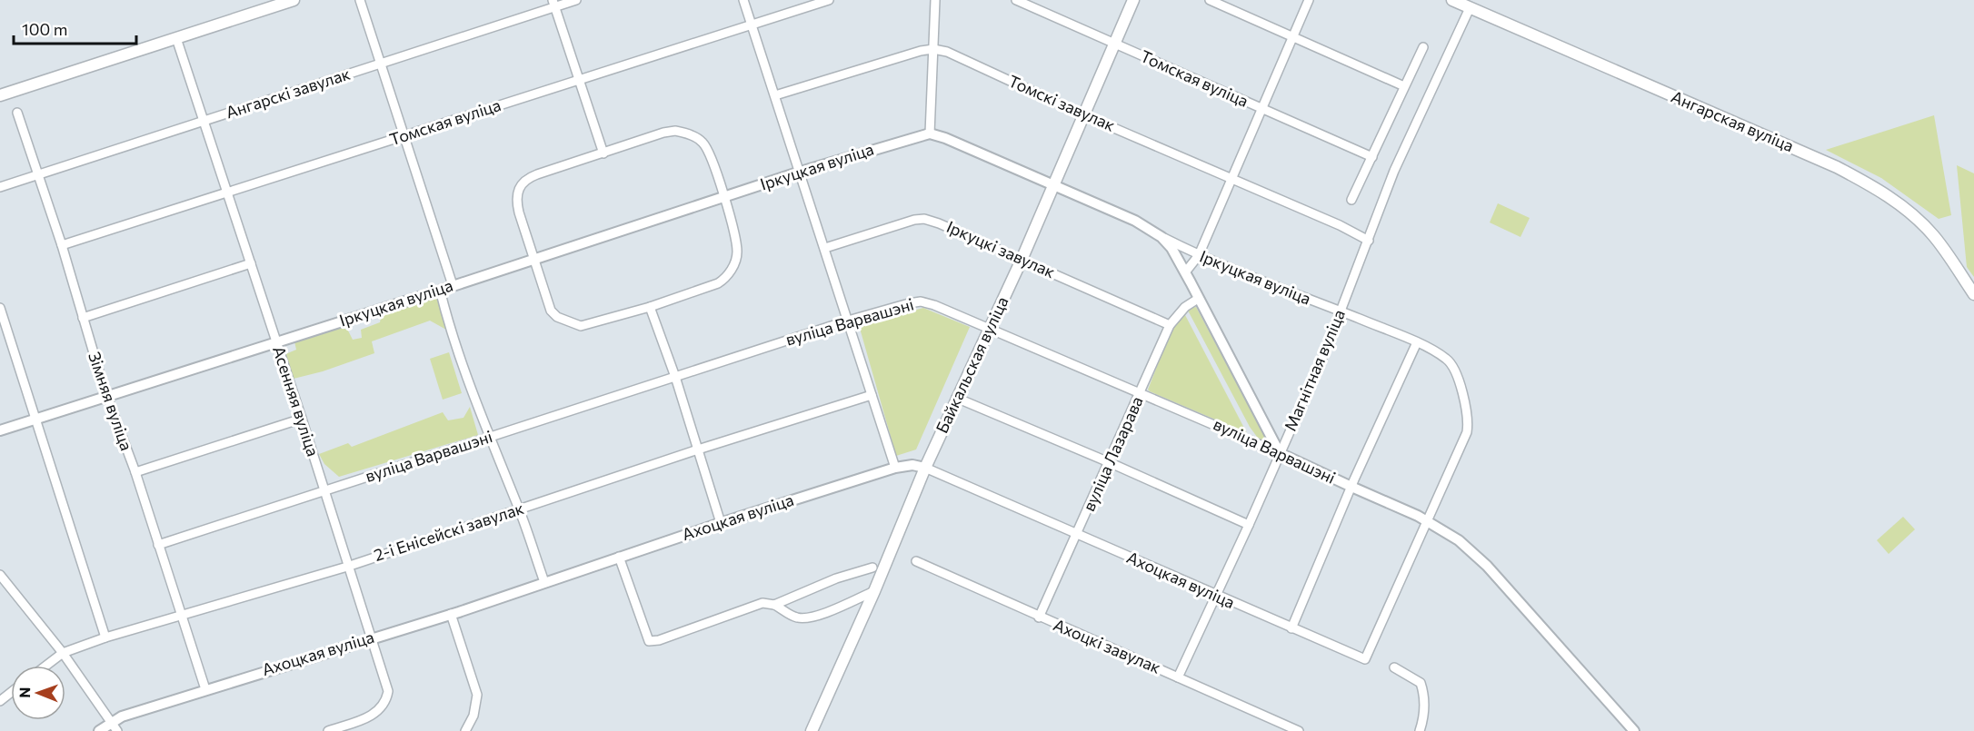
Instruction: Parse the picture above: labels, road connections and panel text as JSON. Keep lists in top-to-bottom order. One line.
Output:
{"streets":{"main road":["Ангарская вуліца","Байкальская вуліца"],"street":["Томская вуліца","Ангарскі завулак","Томскі завулак","Іркуцкая вуліца","Іркуцкі завулак","вуліца Варвашэні","Магнітная вуліца","Зімняя вуліца","Асенняя вуліца","вуліца Лазарава","Ахоцкая вуліца","2-і Енісейскі завулак","Ахоцкі завулак"]},"crossings":[["Томская вуліца","Байкальская вуліца"],["Томская вуліца","Зімняя вуліца"],["Томская вуліца","Асенняя вуліца"],["Ангарскі завулак","Зімняя вуліца"],["Ангарскі завулак","Асенняя вуліца"],["Томскі завулак","Байкальская вуліца"],["Томскі завулак","Магнітная вуліца"],["Ангарская вуліца","Магнітная вуліца"],["Іркуцкая вуліца","вуліца Варвашэні"],["Іркуцкая вуліца","Байкальская вуліца"],["Іркуцкая вуліца","Магнітная вуліца"],["Іркуцкая вуліца","Зімняя вуліца"],["Іркуцкая вуліца","Асенняя вуліца"],["Іркуцкая вуліца","Ахоцкая вуліца"],["Іркуцкі завулак","Байкальская вуліца"],["Іркуцкі завулак","вуліца Лазарава"],["вуліца Варвашэні","Байкальская вуліца"],["вуліца Варвашэні","Магнітная вуліца"],["вуліца Варвашэні","Зімняя вуліца"],["вуліца Варвашэні","Асенняя вуліца"],["вуліца Варвашэні","вуліца Лазарава"],["вуліца Варвашэні","Ахоцкая вуліца"],["Байкальская вуліца","Ахоцкая вуліца"],["Магнітная вуліца","Ахоцкая вуліца"],["Магнітная вуліца","Ахоцкі завулак"],["Зімняя вуліца","Ахоцкая вуліца"],["Зімняя вуліца","2-і Енісейскі завулак"],["Асенняя вуліца","Ахоцкая вуліца"],["Асенняя вуліца","2-і Енісейскі завулак"],["вуліца Лазарава","Ахоцкая вуліца"],["вуліца Лазарава","Ахоцкі завулак"]],"scale_bar":"100 m","north":"left"}
